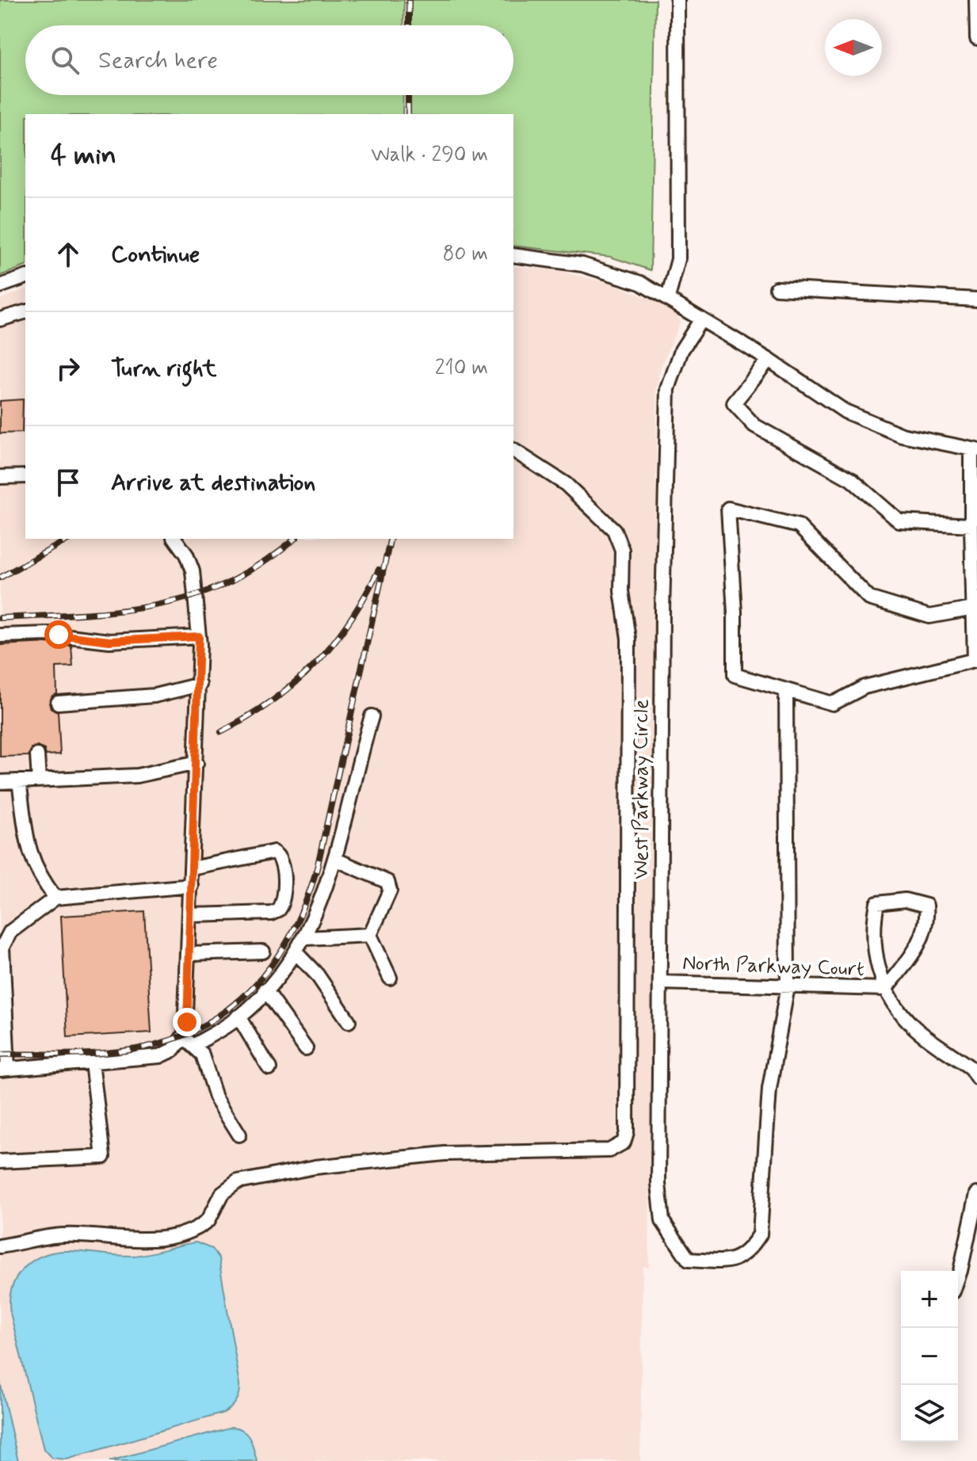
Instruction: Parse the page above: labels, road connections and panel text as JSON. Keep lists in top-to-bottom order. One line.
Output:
{"streets":{"street":["West Parkway Circle","North Parkway Court"]},"crossings":[["West Parkway Circle","North Parkway Court"]],"north":"left","page":{"search":"Search here","heading":["4 min","Walk · 290 m"],"list":[["Continue","80 m"],["Turn right","210 m"],"Arrive at destination"],"map_buttons":["+","−"]}}
